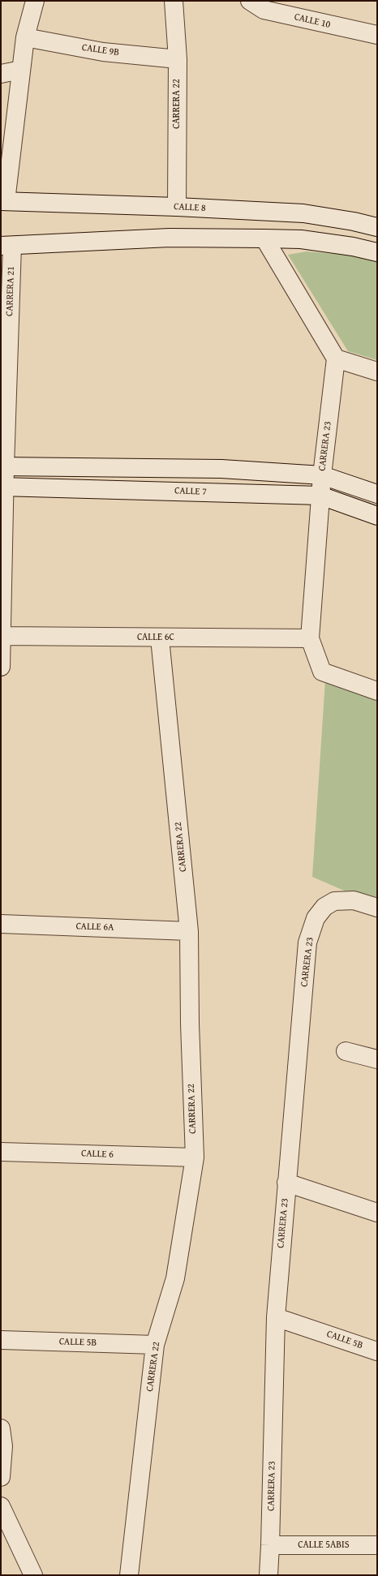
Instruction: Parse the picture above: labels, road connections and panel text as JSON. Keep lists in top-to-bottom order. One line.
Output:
{"streets":{"street":["CALLE 10","CALLE 9B","CARRERA 22","CALLE 8","CARRERA 21","CARRERA 23","CALLE 7","CALLE 6C","CALLE 6A","CALLE 6","CALLE 5B","CALLE 5ABIS"]},"crossings":[["CALLE 9B","CARRERA 22"],["CARRERA 22","CALLE 8"],["CARRERA 22","CALLE 6C"],["CARRERA 22","CALLE 6A"],["CARRERA 22","CALLE 6"],["CARRERA 22","CALLE 5B"],["CARRERA 21","CALLE 7"],["CARRERA 21","CALLE 6C"],["CARRERA 23","CALLE 7"],["CARRERA 23","CALLE 6C"],["CARRERA 23","CALLE 5B"],["CARRERA 23","CALLE 5ABIS"]]}
